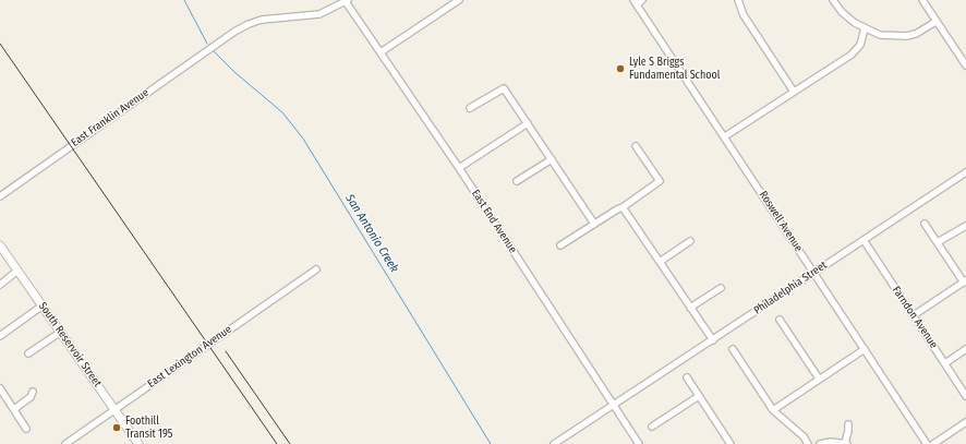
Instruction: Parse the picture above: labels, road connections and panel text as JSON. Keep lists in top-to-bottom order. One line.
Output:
{"streets":{"main road":["South Reservoir Street"],"street":["East Franklin Avenue","East End Avenue","Roswell Avenue","Philadelphia Street","Farndon Avenue","East Lexington Avenue"]},"crossings":[["East Franklin Avenue","East End Avenue"],["East End Avenue","Philadelphia Street"],["Roswell Avenue","Philadelphia Street"],["Philadelphia Street","Farndon Avenue"],["South Reservoir Street","East Lexington Avenue"]],"water":["San Antonio Creek"],"places":["Lyle S Briggs Fundamental School","Foothill Transit 195"]}
